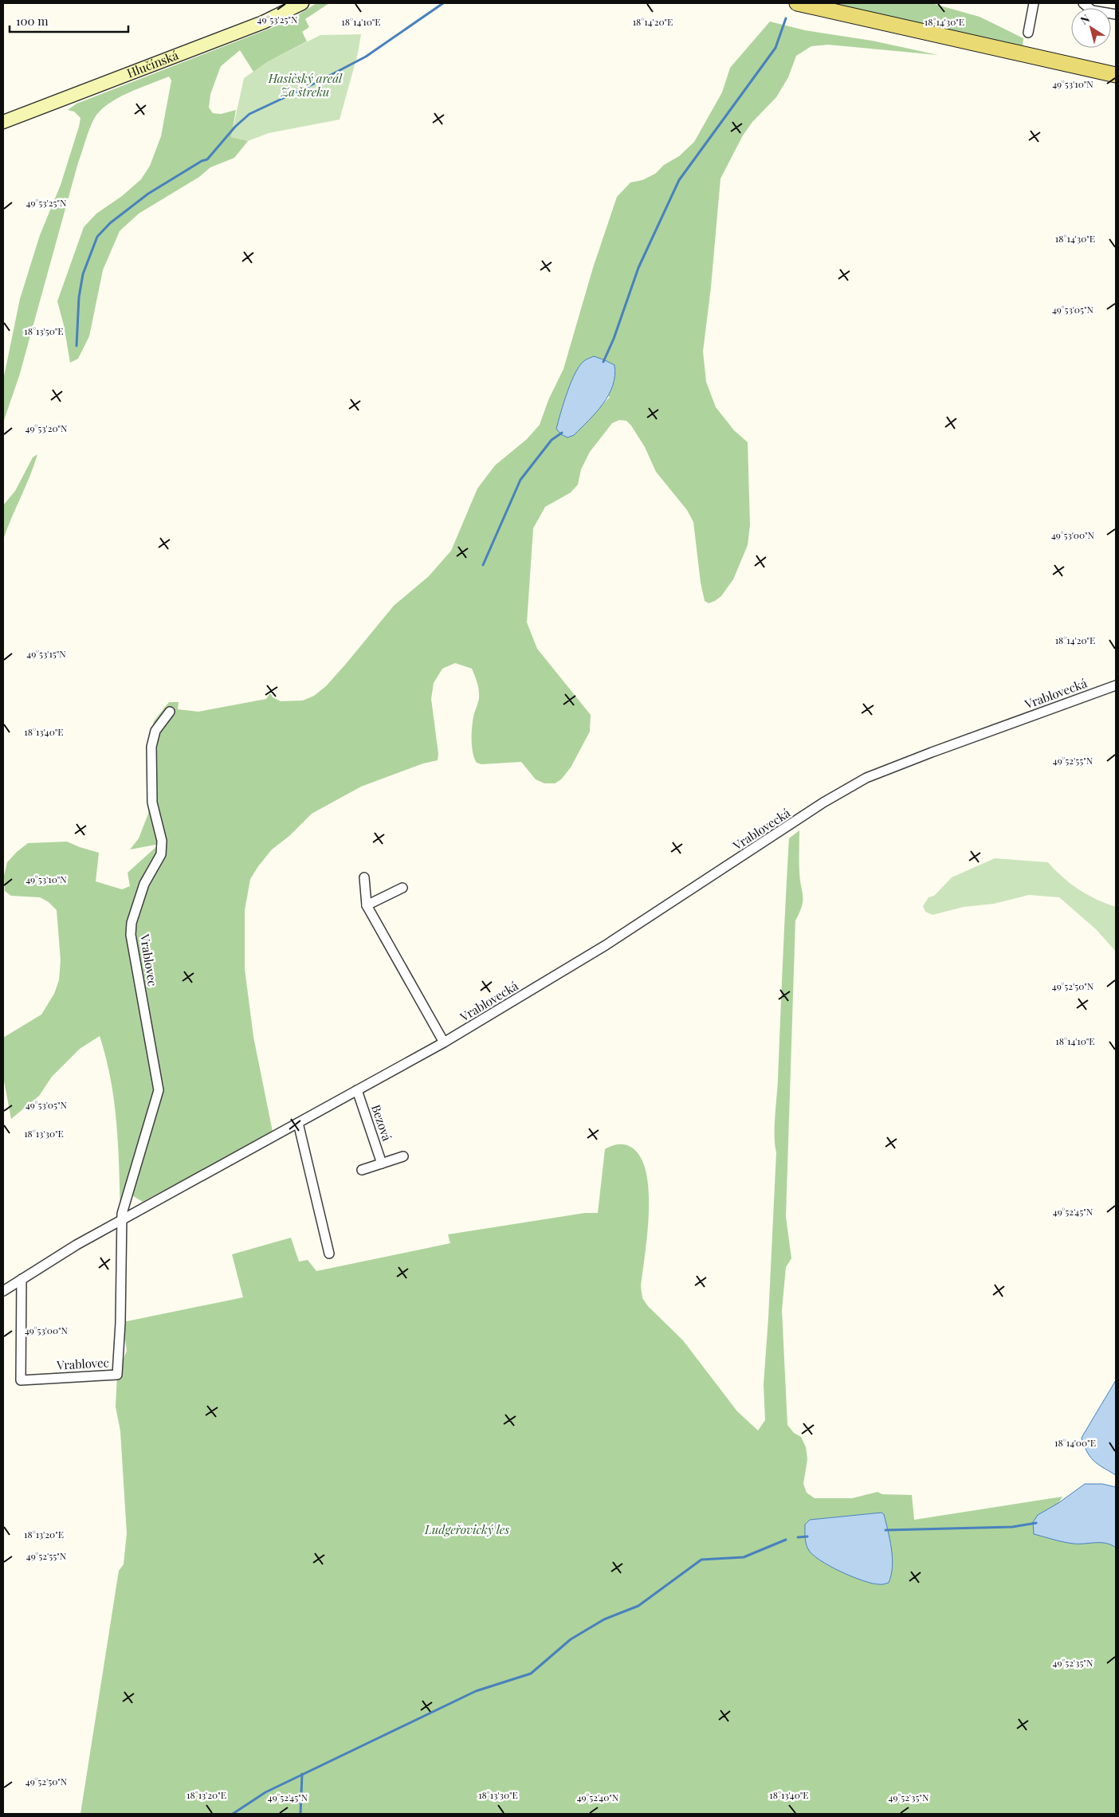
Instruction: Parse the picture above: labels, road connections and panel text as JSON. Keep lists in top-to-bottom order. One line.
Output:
{"streets":{"street":["Hlučínská","Vrablovecká","Vrablovec","Bezová"]},"parks":["Hasičský areál Za štreku","Ludgeřovický les"],"scale_bar":"100 m","north":"top left","coordinates":["49°53'25\"N","18°14'10\"E","18°14'20\"E","18°14'30\"E","49°53'10\"N","49°53'05\"N","18°13'50\"E","49°53'20\"N","49°53'00\"N","49°53'15\"N","18°13'40\"E","49°52'55\"N","49°52'50\"N","18°13'30\"E","49°52'45\"N","18°14'00\"E","18°13'20\"E","49°52'35\"N","49°52'40\"N"]}
